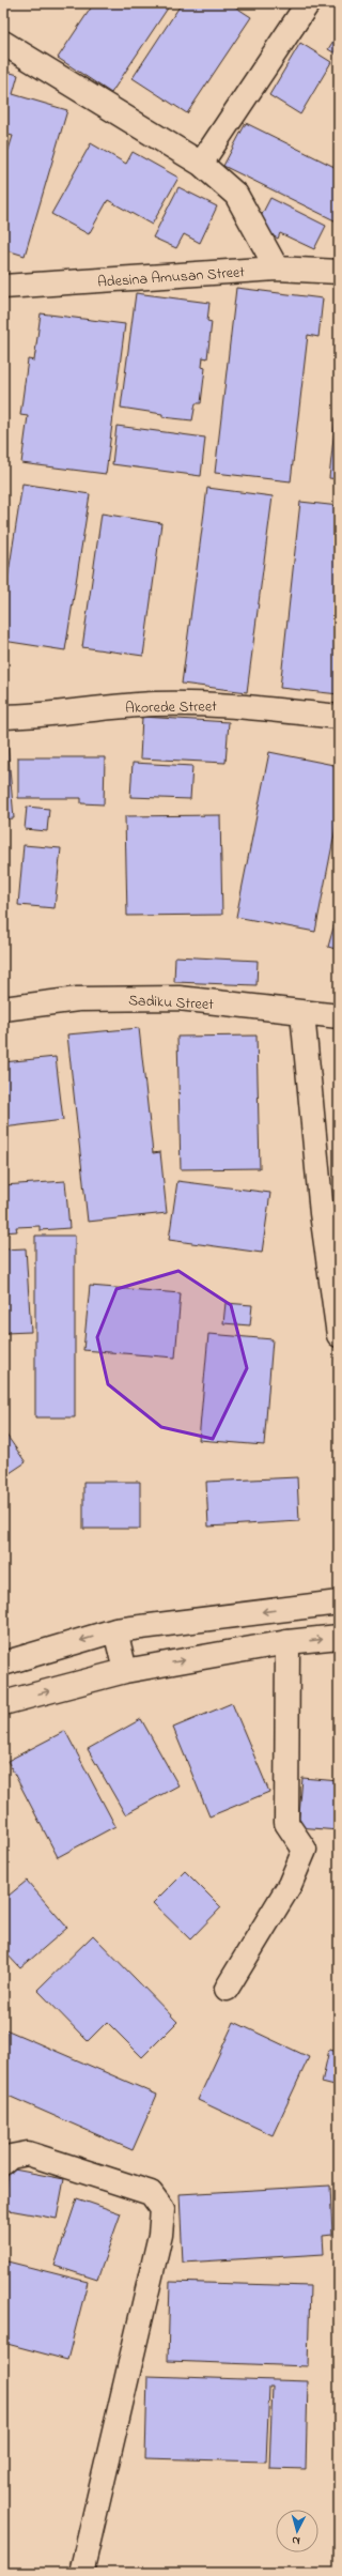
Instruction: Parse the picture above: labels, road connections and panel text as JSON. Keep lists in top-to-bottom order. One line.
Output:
{"streets":{"street":["Adesina Amusan Street","Akorede Street","Sadiku Street"]},"north":"bottom"}
